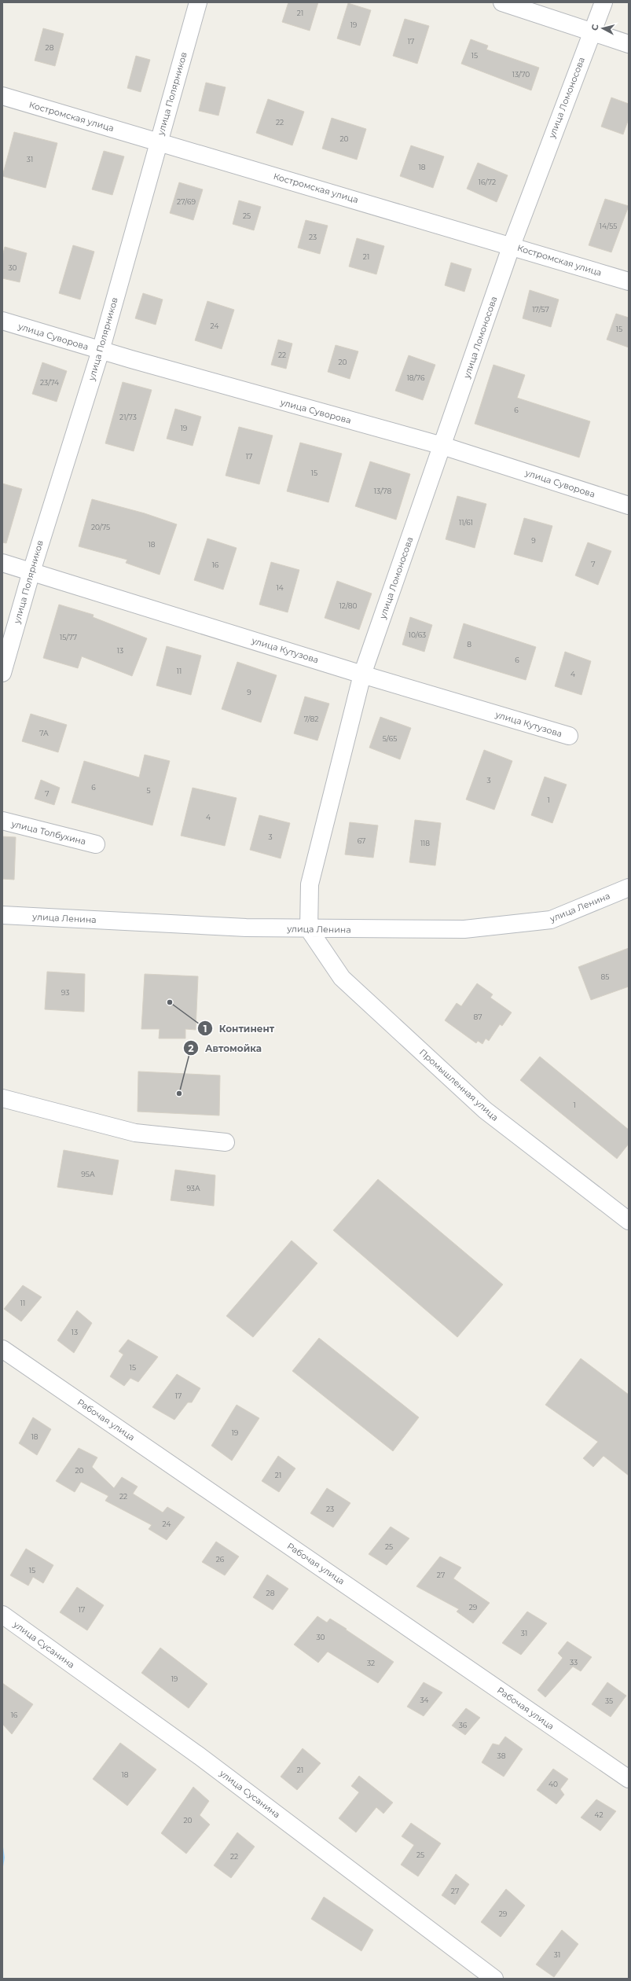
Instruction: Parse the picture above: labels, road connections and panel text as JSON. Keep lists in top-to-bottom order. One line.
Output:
{"streets":{"street":["улица Полярников","улица Ломоносова","Костромская улица","улица Суворова","улица Кутузова","улица Толбухина","улица Ленина","Промышленная улица","Рабочая улица","улица Сусанина"]},"crossings":[["улица Полярников","Костромская улица"],["улица Полярников","улица Суворова"],["улица Полярников","улица Кутузова"],["улица Ломоносова","Костромская улица"],["улица Ломоносова","улица Суворова"],["улица Ломоносова","улица Кутузова"],["улица Ломоносова","улица Ленина"],["улица Ломоносова","Промышленная улица"],["улица Ленина","Промышленная улица"]],"places":["Континент","Автомойка"],"house_numbers":["21","19","17","28","15","13/70","22","20","31","18","16/72","27/69","25","14/55","23","21","30","17/57","24","15","22","20","18/76","23/74","6","21/73","19","17","15","13/78","11/61","20/75","9","18","7","16","14","12/80","10/63","15/77","8","13","6","11","4","9","7/82","7А","5/65","3","6","5","7","1","4","3","67","118","85","93","87","1","95А","93А","11","13","15","17","19","18","20","21","22","23","24","25","26","15","27","28","29","17","31","30","33","32","19","34","35","16","36","38","21","18","40","42","20","25","22","27","29","31"],"north":"left"}
